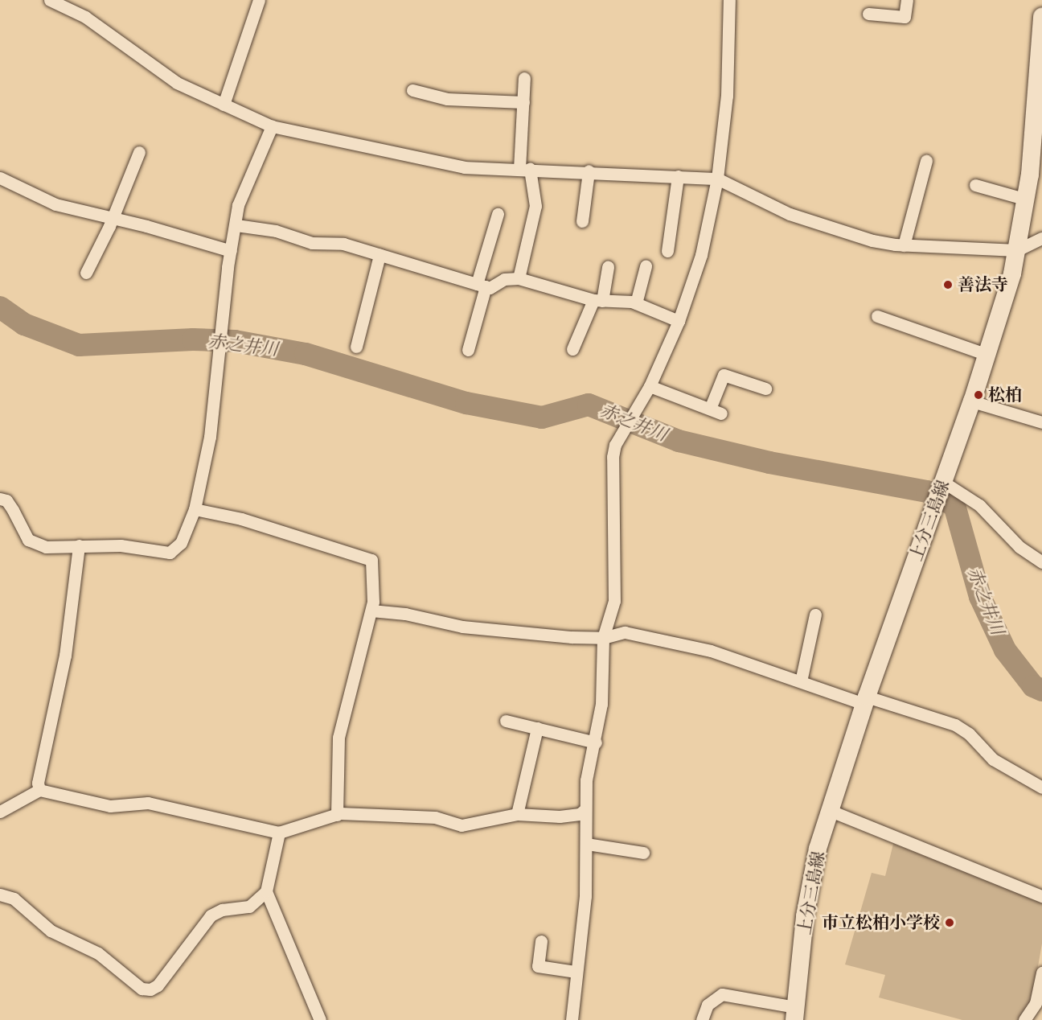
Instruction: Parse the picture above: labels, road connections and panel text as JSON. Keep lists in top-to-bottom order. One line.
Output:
{"streets":{"main road":["上分三島線"]},"water":["赤之井川"],"places":["善法寺","松柏","市立松柏小学校"]}
